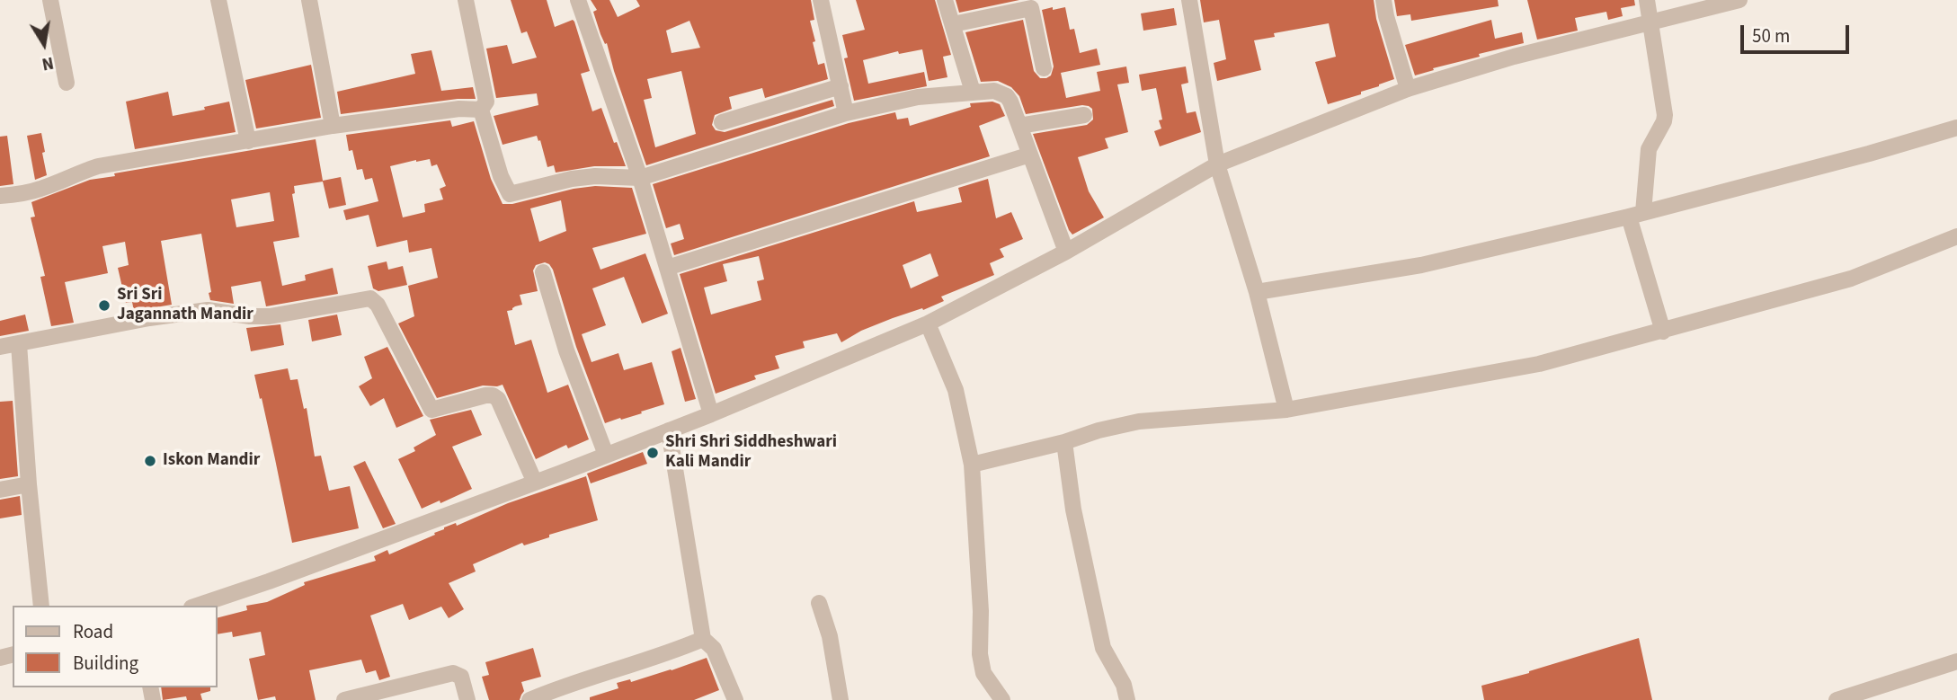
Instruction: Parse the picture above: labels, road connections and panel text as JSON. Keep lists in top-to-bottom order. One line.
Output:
{"places":["Sri Sri Jagannath Mandir","Shri Shri Siddheshwari Kali Mandir","Iskon Mandir"],"legend":["Road","Building"],"scale_bar":"50 m","north":"bottom"}
